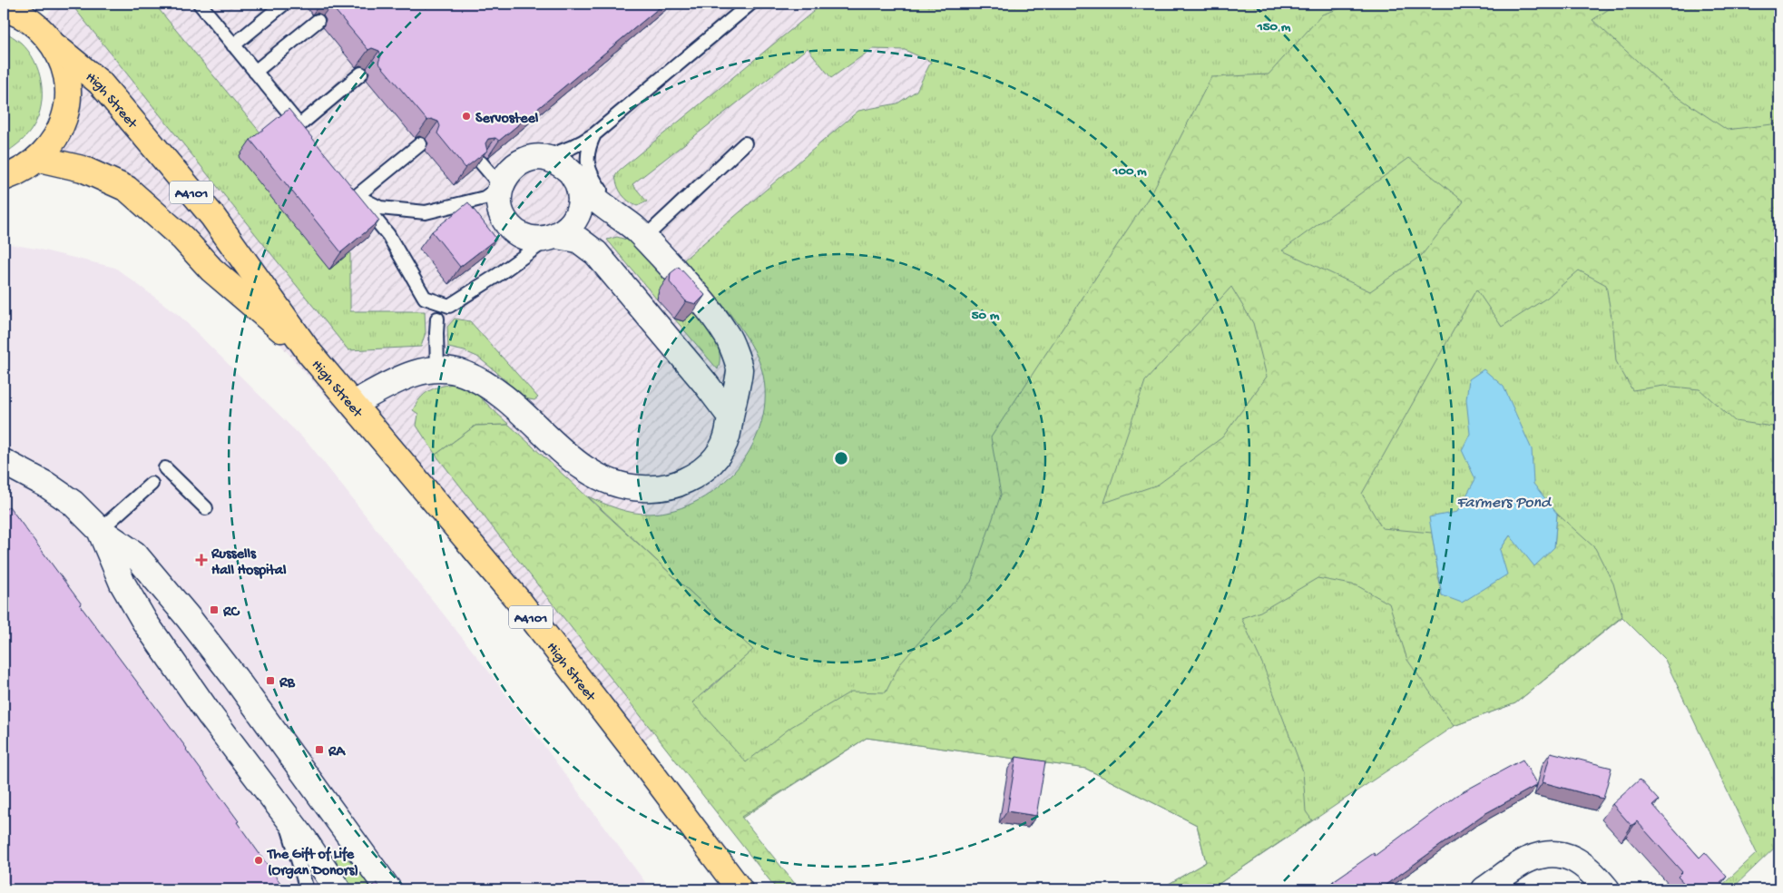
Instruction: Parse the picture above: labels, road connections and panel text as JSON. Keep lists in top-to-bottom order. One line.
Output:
{"streets":{"main road":["High Street","A4101"]},"crossings":[["High Street","A4101"]],"water":["Farmers Pond"],"places":{"other":["Servosteel","The Gift of Life (Organ Donors)"],"health":["Russells Hall Hospital"],"transit":["RC","RB","RA"]},"rings":["150 m","100 m","50 m"]}
